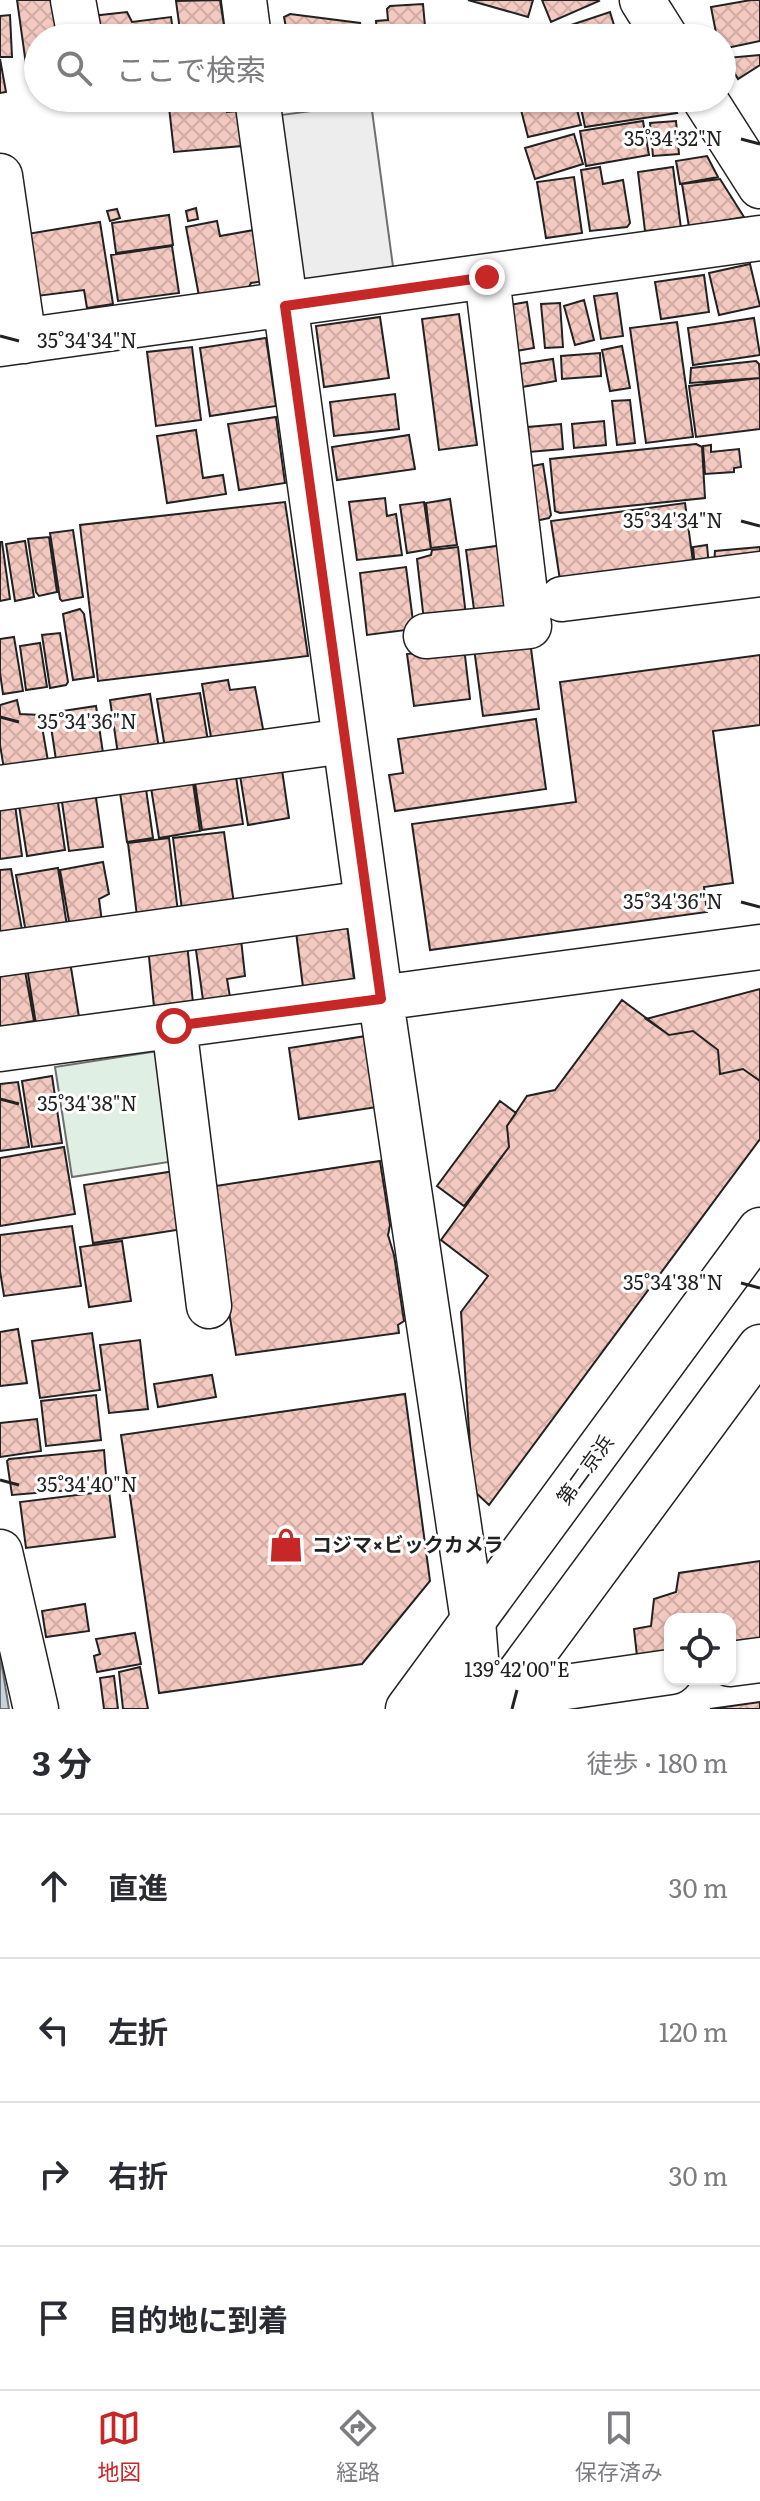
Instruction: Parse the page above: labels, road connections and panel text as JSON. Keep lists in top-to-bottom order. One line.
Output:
{"streets":{"main road":["第二京浜"]},"places":{"shop":["コジマ×ビックカメラ"]},"page":{"search":"ここで検索","heading":["3 分","徒歩 · 180 m"],"list":[["直進","30 m"],["左折","120 m"],["右折","30 m"],"目的地に到着"],"nav":["地図","経路","保存済み"]},"coordinates":["35°34'32\"N","35°34'34\"N","35°34'36\"N","35°34'38\"N","35°34'40\"N","139°42'00\"E"]}
